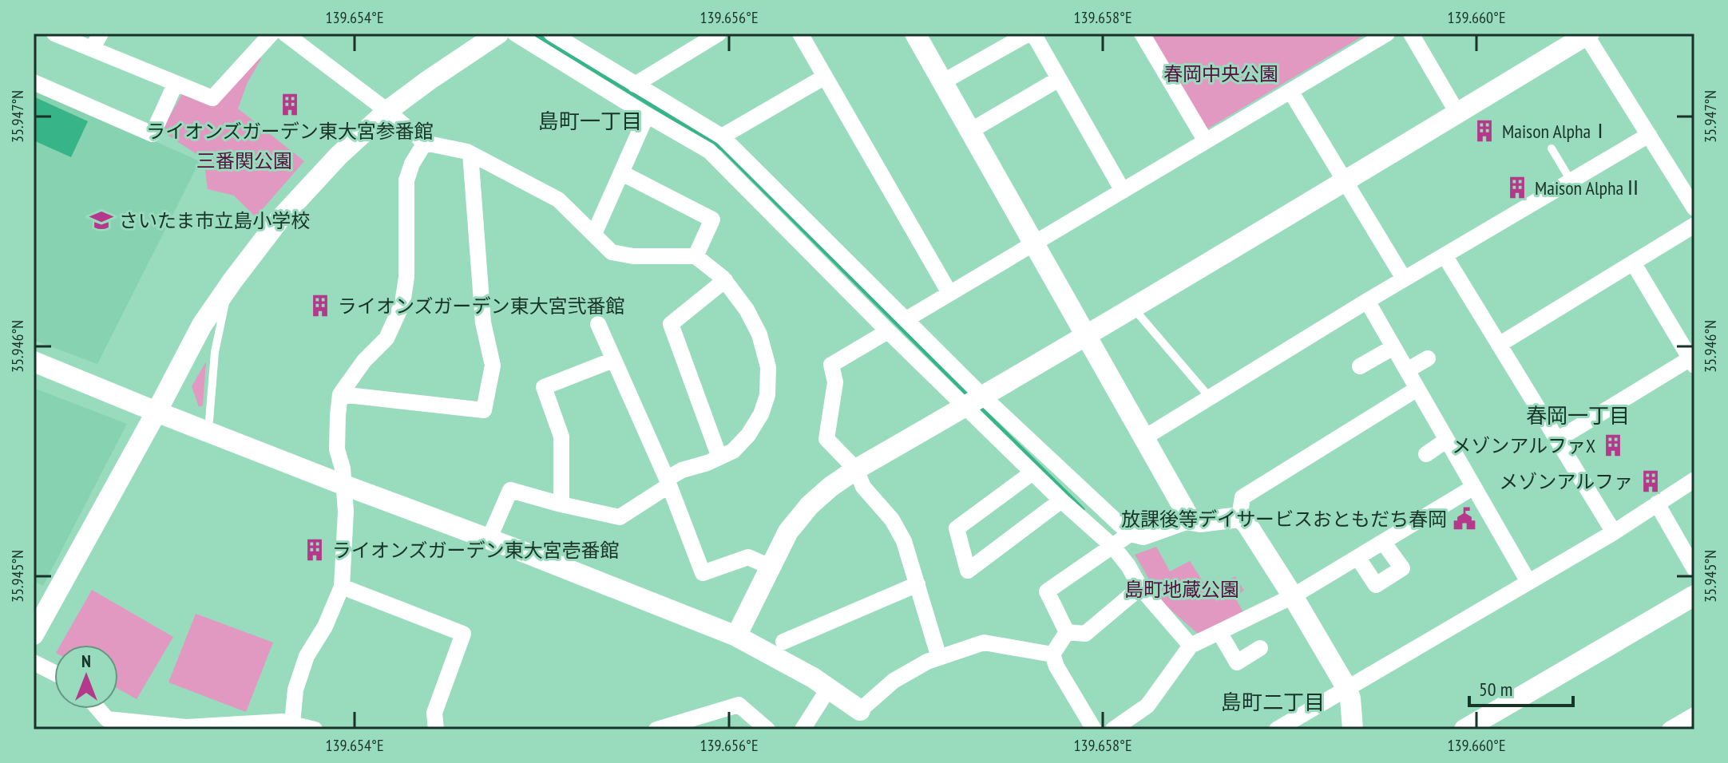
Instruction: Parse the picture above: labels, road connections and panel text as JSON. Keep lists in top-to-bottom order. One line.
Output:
{"districts":["島町一丁目","春岡一丁目","島町二丁目"],"parks":["春岡中央公園","三番関公園","島町地蔵公園"],"places":{"building":["ライオンズガーデン東大宮参番館","Maison AlphaⅠ","Maison AlphaⅡ","ライオンズガーデン東大宮弐番館","メゾンアルファX","メゾンアルファ","ライオンズガーデン東大宮壱番館"],"school or university":["さいたま市立島小学校"],"public building":["放課後等デイサービスおともだち春岡"]},"scale_bar":"50 m","north":"top","coordinates":["139.654°E","139.656°E","139.658°E","139.660°E","35.947°N","35.946°N","35.945°N"]}
